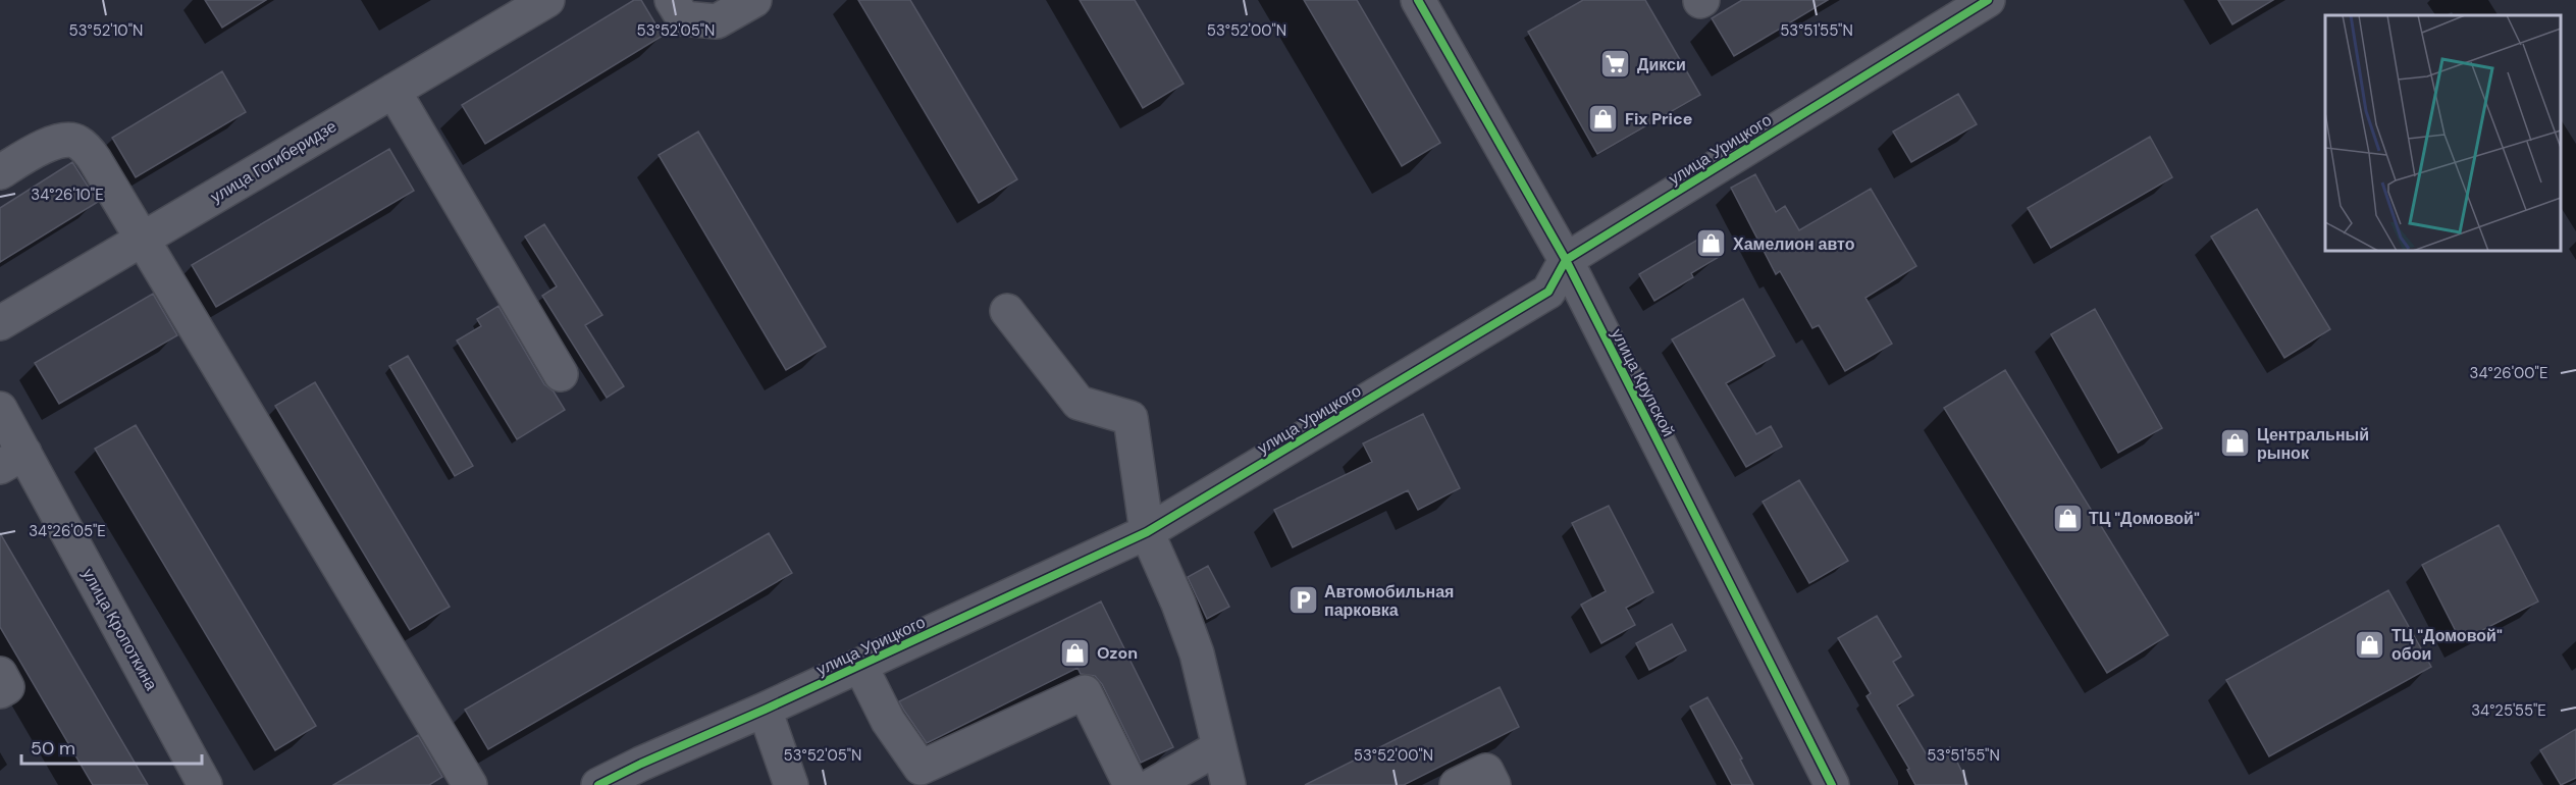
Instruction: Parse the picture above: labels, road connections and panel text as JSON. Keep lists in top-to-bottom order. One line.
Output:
{"streets":{"street":["улица Урицкого","улица Гогиберидзе","улица Крупской","улица Кропоткина"]},"crossings":[["улица Урицкого","улица Крупской"]],"places":{"supermarket":["Дикси"],"shop":["Fix Price","Хамелион авто","Центральный рынок","ТЦ \"Домовой\"","ТЦ \"Домовой\" обои","Ozon"],"parking":["Автомобильная парковка"]},"scale_bar":"50 m","coordinates":["53°52'10\"N","53°52'05\"N","53°52'00\"N","53°51'55\"N","34°26'10\"E","34°26'00\"E","34°26'05\"E","34°25'55\"E"]}
